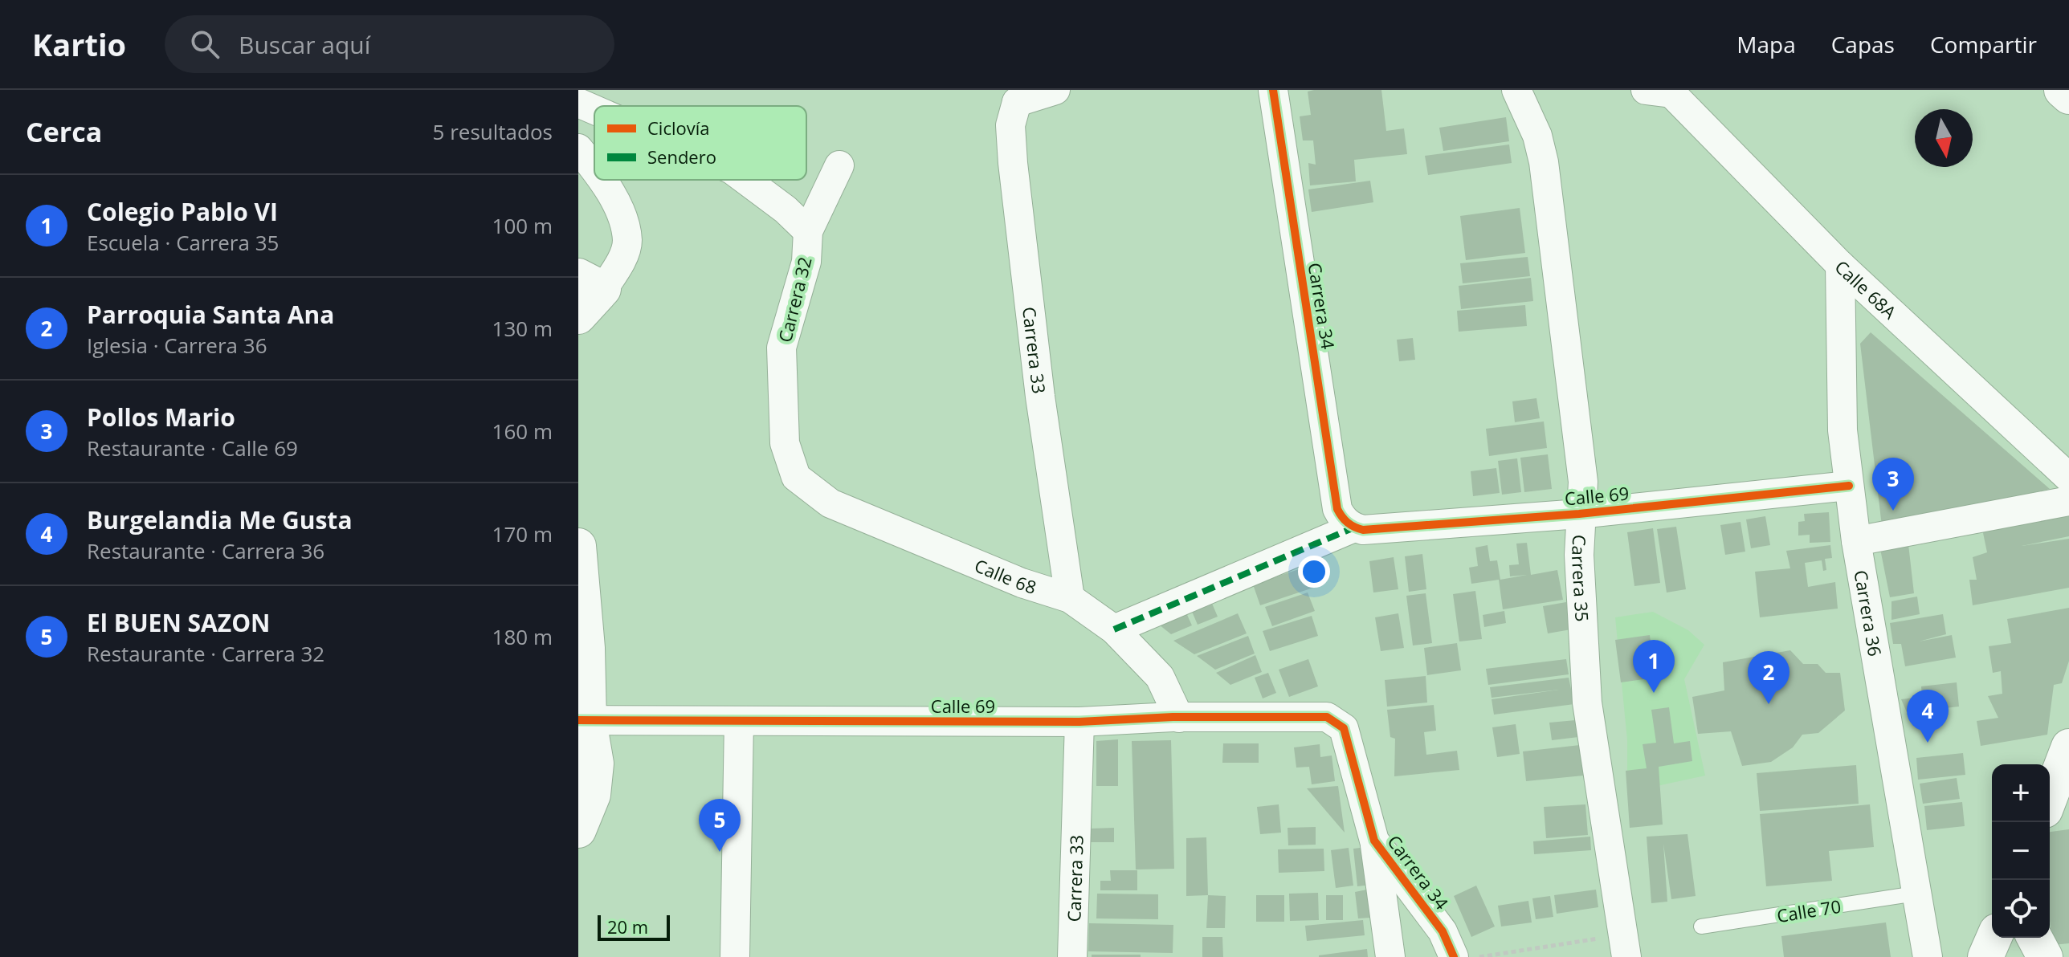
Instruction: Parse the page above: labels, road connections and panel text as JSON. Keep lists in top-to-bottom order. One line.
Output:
{"streets":{"street":["Calle 68A","Carrera 32","Carrera 34","Carrera 33","Calle 69","Calle 68","Carrera 35","Carrera 36"],"lane":["Calle 70"]},"crossings":[["Calle 68A","Carrera 36"],["Carrera 32","Calle 68"],["Carrera 34","Calle 69"],["Carrera 33","Calle 69"],["Carrera 33","Calle 68"],["Calle 69","Calle 68"],["Calle 69","Carrera 35"],["Calle 69","Carrera 36"],["Carrera 36","Calle 70"]],"legend":["Ciclovía","Sendero"],"scale_bar":"20 m","north":"bottom","page":{"header":"Kartio","search":"Buscar aquí","nav":["Mapa","Capas","Compartir"],"heading":["Cerca","5 resultados"],"list":[{"mark":"1","name":"Colegio Pablo VI","note":"Escuela · Carrera 35","value":"100 m"},{"mark":"2","name":"Parroquia Santa Ana","note":"Iglesia · Carrera 36","value":"130 m"},{"mark":"3","name":"Pollos Mario","note":"Restaurante · Calle 69","value":"160 m"},{"mark":"4","name":"Burgelandia Me Gusta","note":"Restaurante · Carrera 36","value":"170 m"},{"mark":"5","name":"El BUEN SAZON","note":"Restaurante · Carrera 32","value":"180 m"}],"pins":["3","1","2","4","5"],"map_buttons":["+","−"],"scale":"20 m"}}
